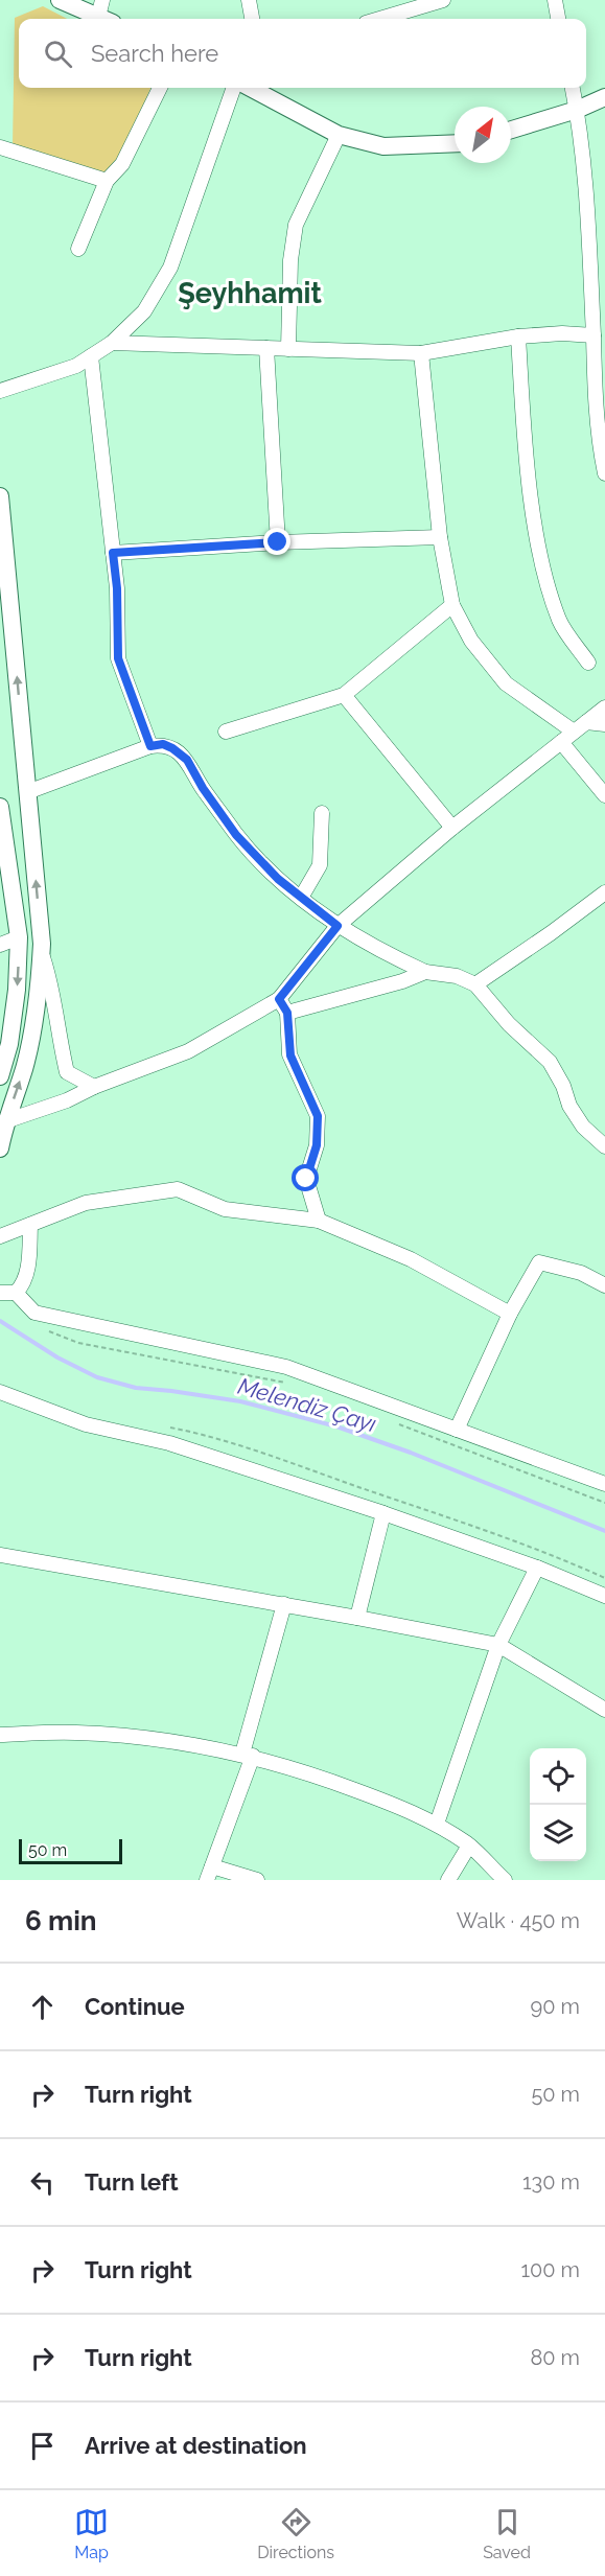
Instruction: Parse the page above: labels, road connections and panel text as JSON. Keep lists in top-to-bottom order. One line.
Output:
{"districts":["Şeyhhamit"],"water":["Melendiz Çayı"],"scale_bar":"50 m","north":"top right","page":{"search":"Search here","scale":"50 m","heading":["6 min","Walk · 450 m"],"list":[["Continue","90 m"],["Turn right","50 m"],["Turn left","130 m"],["Turn right","100 m"],["Turn right","80 m"],"Arrive at destination"],"nav":["Map","Directions","Saved"]}}
